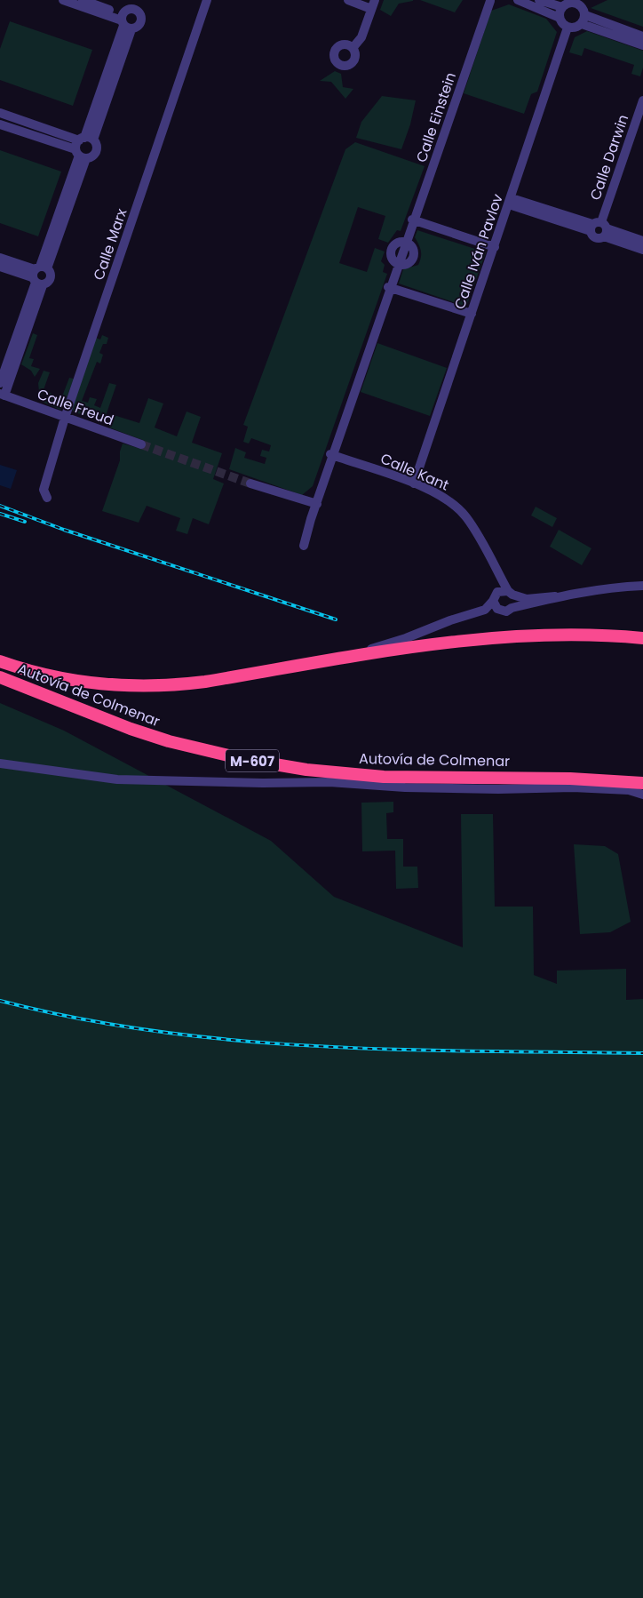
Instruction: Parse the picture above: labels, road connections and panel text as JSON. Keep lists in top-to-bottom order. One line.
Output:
{"streets":{"highway":["Autovía de Colmenar","M-607"],"street":["Calle Einstein","Calle Darwin","Calle Marx","Calle Iván Pavlov","Calle Freud","Calle Kant"]},"crossings":[["Calle Einstein","Calle Kant"],["Calle Marx","Calle Freud"],["Calle Iván Pavlov","Calle Kant"]]}
